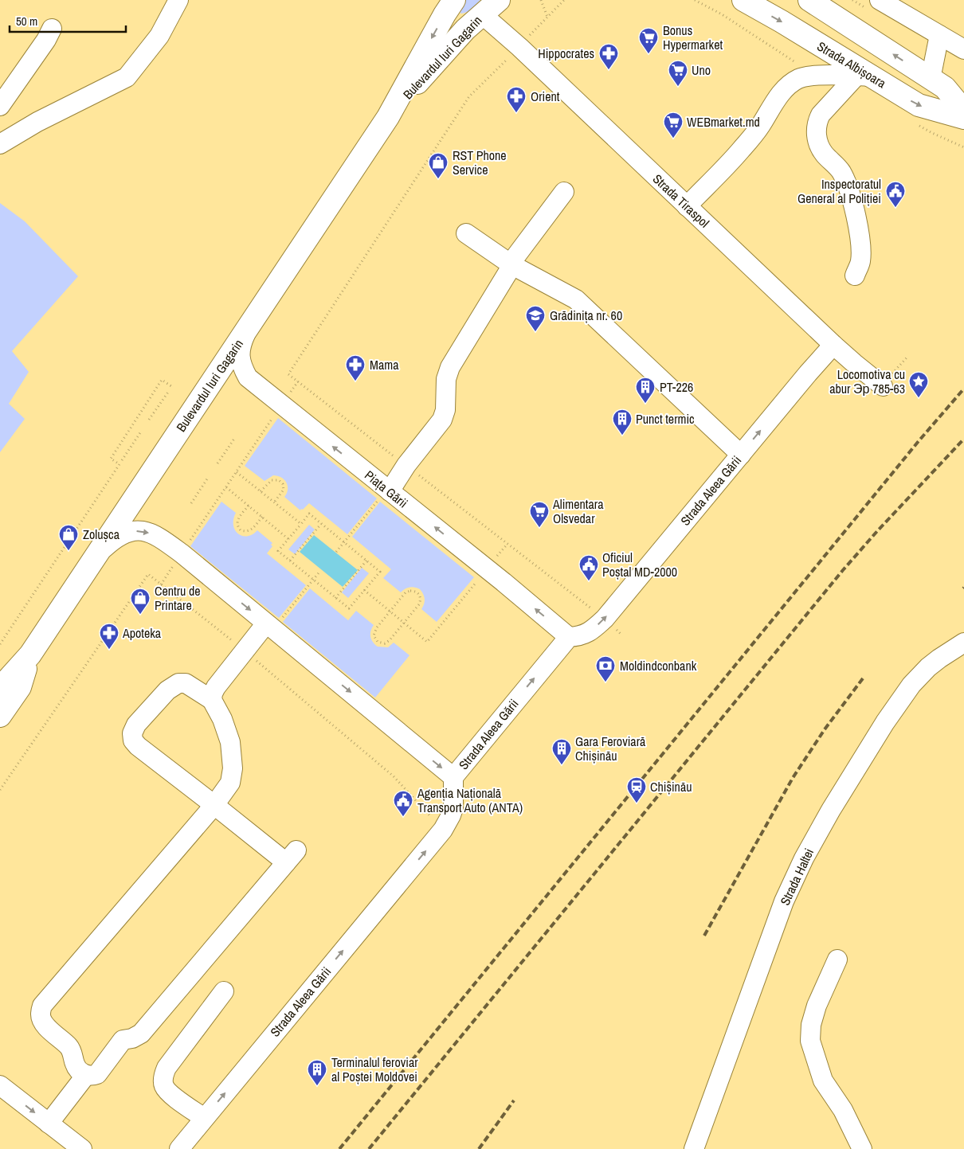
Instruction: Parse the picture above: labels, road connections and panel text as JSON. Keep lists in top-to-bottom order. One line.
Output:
{"streets":{"main road":["Bulevardul Iuri Gagarin","Strada Albișoara"],"street":["Strada Tiraspol","Piața Gării","Strada Aleea Gării","Strada Haltei"]},"crossings":[["Bulevardul Iuri Gagarin","Strada Tiraspol"],["Bulevardul Iuri Gagarin","Piața Gării"],["Strada Tiraspol","Strada Aleea Gării"],["Piața Gării","Strada Aleea Gării"]],"one_way":["Piața Gării","Strada Aleea Gării"],"places":{"supermarket":["Bonus Hypermarket","Uno","WEBmarket.md","Alimentara Olsvedar"],"pharmacy":["Hippocrates","Orient","Mama","Apoteka"],"shop":["RST Phone Service","Zolușca","Centru de Printare"],"public building":["Inspectoratul General al Poliției","Oficiul Poștal MD-2000","Agenția Națională Transport Auto (ANTA)"],"school or university":["Grădinița nr. 60"],"place":["Locomotiva cu abur Эр 785-63"],"building":["PT-226","Punct termic","Gara Feroviară Chișinău","Terminalul feroviar al Poștei Moldovei"],"bank":["Moldindconbank"],"station":["Chișinău"]},"scale_bar":"50 m"}
